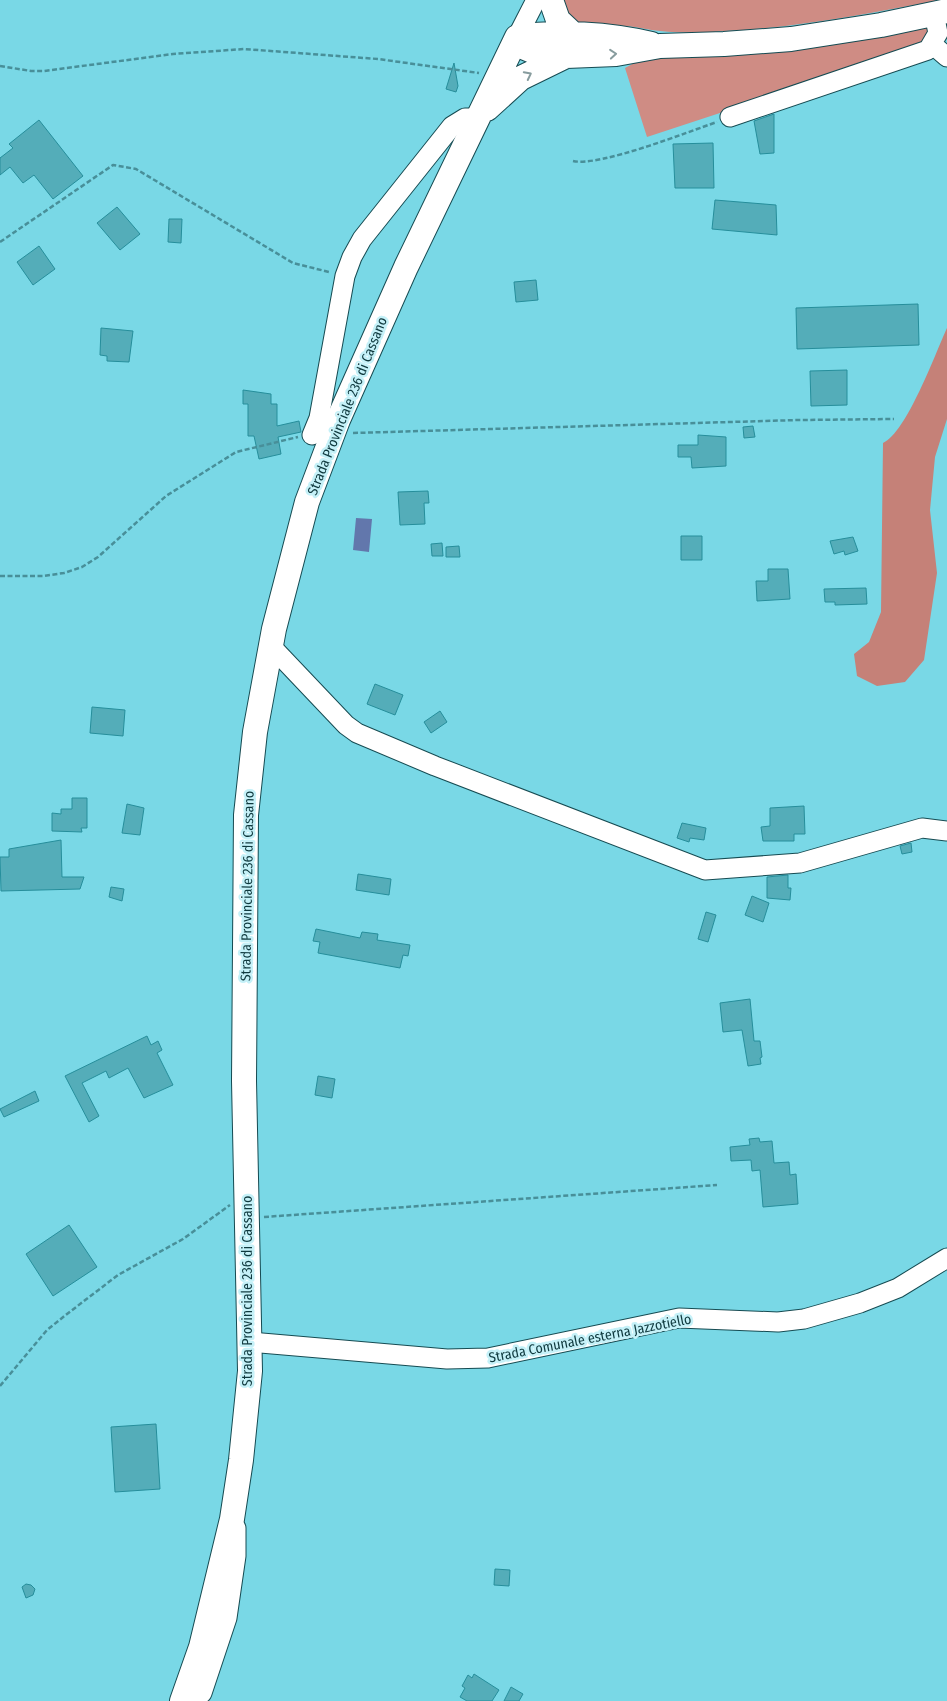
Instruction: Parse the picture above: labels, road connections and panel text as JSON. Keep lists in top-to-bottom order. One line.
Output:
{"streets":{"main road":["Strada Provinciale 236 di Cassano"],"street":["Strada Comunale esterna Jazzotiello"]},"crossings":[["Strada Provinciale 236 di Cassano","Strada Comunale esterna Jazzotiello"]]}
